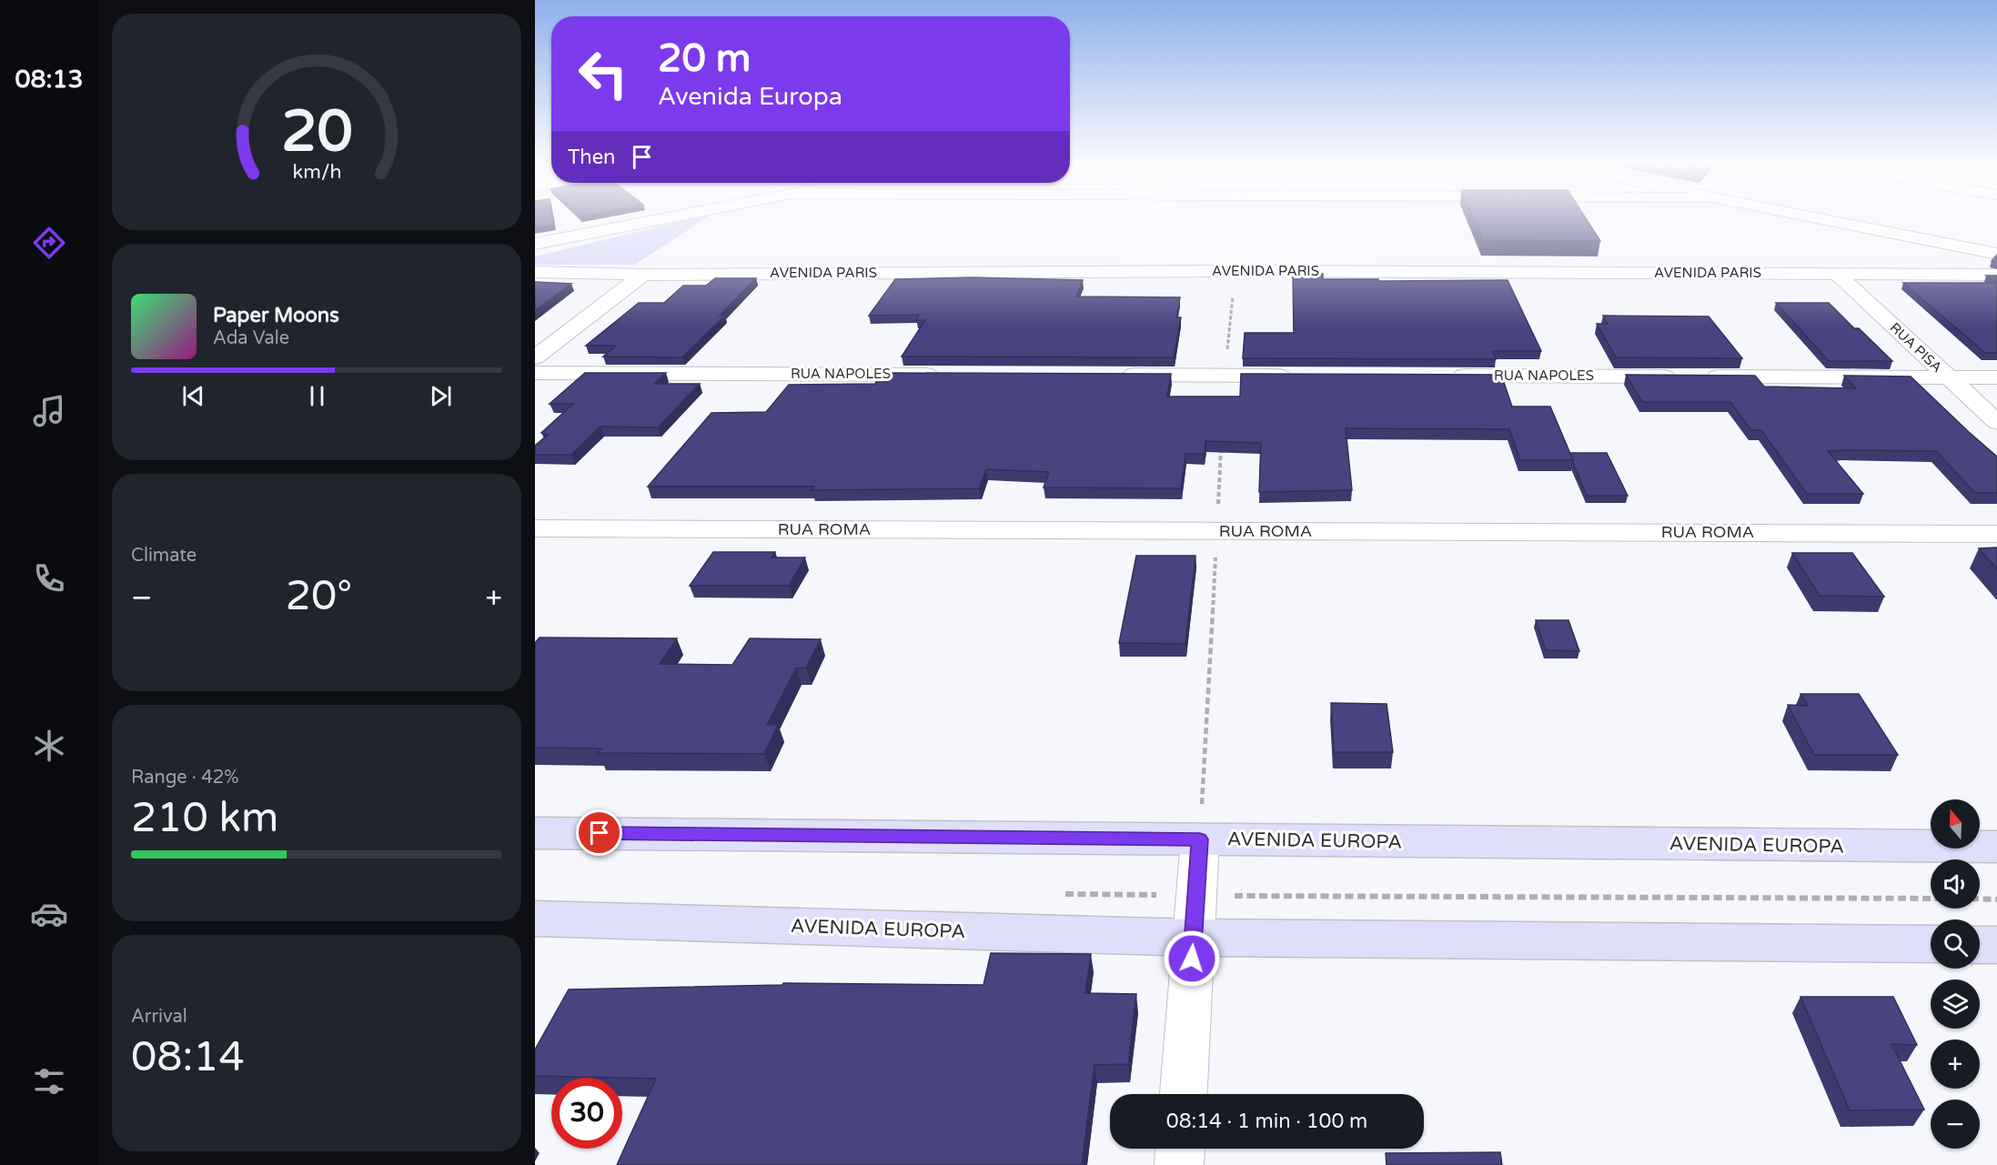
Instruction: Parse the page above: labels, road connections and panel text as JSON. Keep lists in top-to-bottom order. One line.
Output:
{"streets":{"main road":["AVENIDA EUROPA"],"street":["AVENIDA PARIS","RUA PISA","RUA NAPOLES","RUA ROMA"]},"crossings":[["AVENIDA PARIS","RUA PISA"],["RUA PISA","RUA NAPOLES"]],"north":"top","page":{"tabs":"08:13","turn":["20 m","Avenida Europa"],"then":"Then","song":["Paper Moons","Ada Vale"],"tile":["Climate",["Range · 42%","210 km"],["Arrival","08:14"]],"heat":["−","20°","+"],"map_buttons":["+","−"],"limit":"30","trip":"08:14 · 1 min · 100 m","gauge":["20","km/h"]}}
